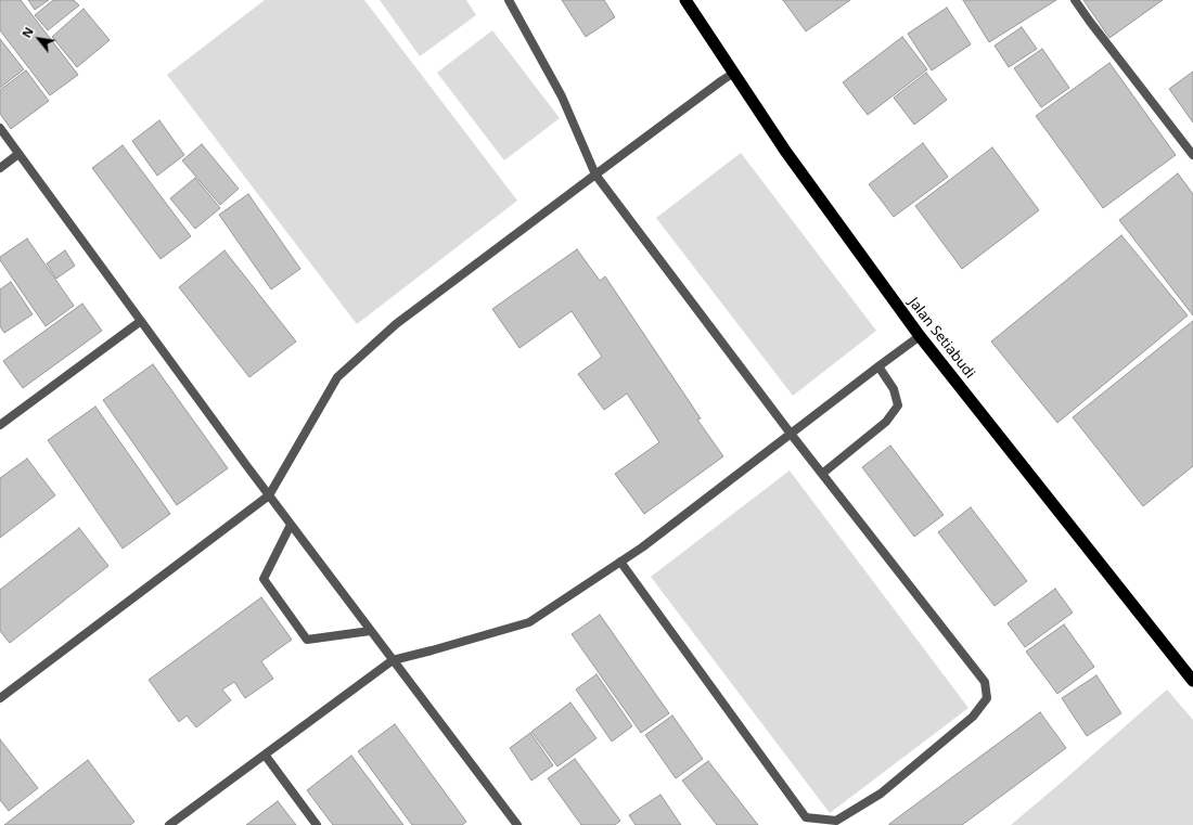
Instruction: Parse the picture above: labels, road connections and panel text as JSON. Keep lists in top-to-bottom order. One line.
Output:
{"streets":{"highway":["Jalan Setiabudi"]},"north":"top left"}
